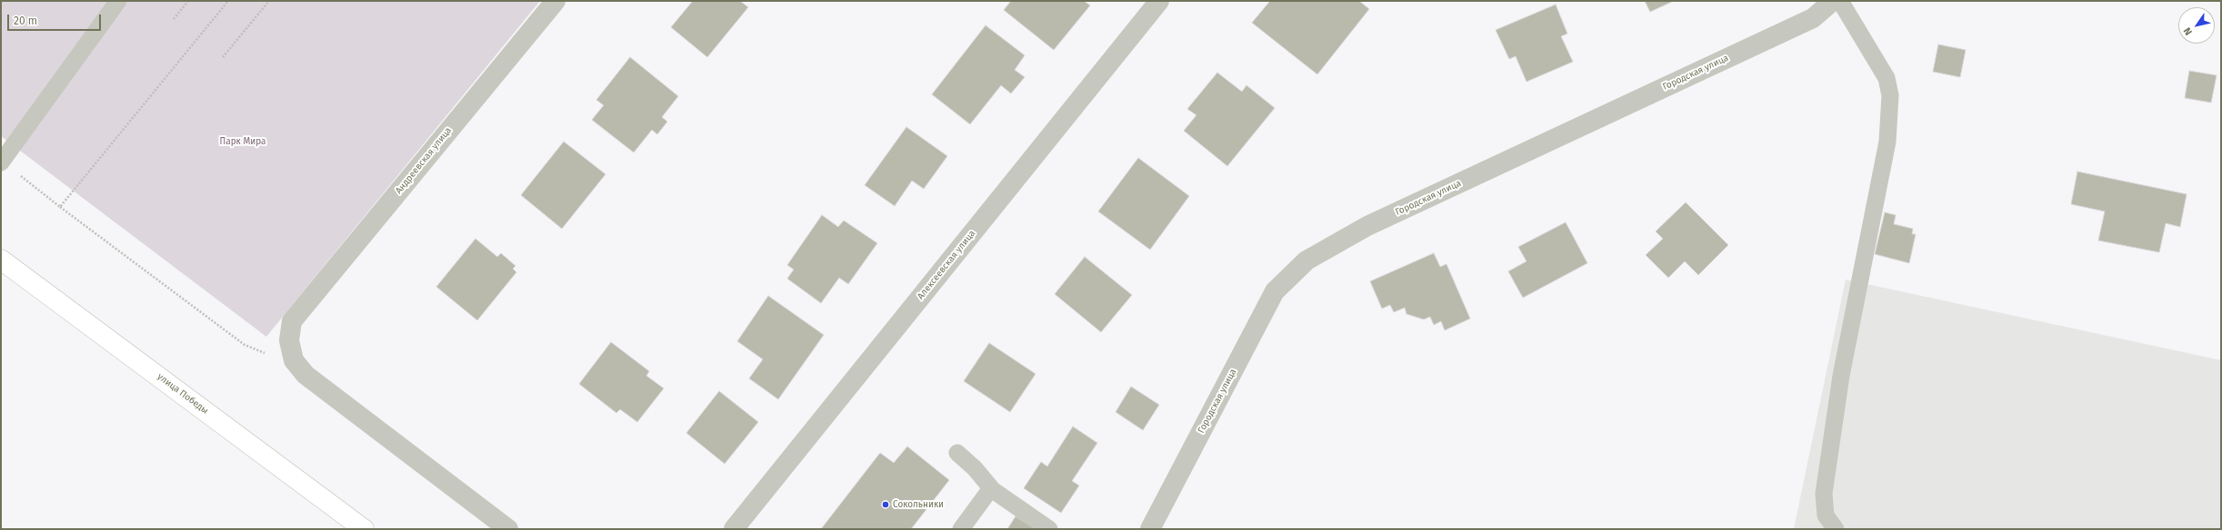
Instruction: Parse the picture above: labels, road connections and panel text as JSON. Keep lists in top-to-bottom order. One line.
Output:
{"streets":{"street":["Городская улица","Андреевская улица","Алексеевская улица","улица Победы"]},"parks":["Парк Мира"],"places":["Сокольники"],"scale_bar":"20 m","north":"bottom left"}
